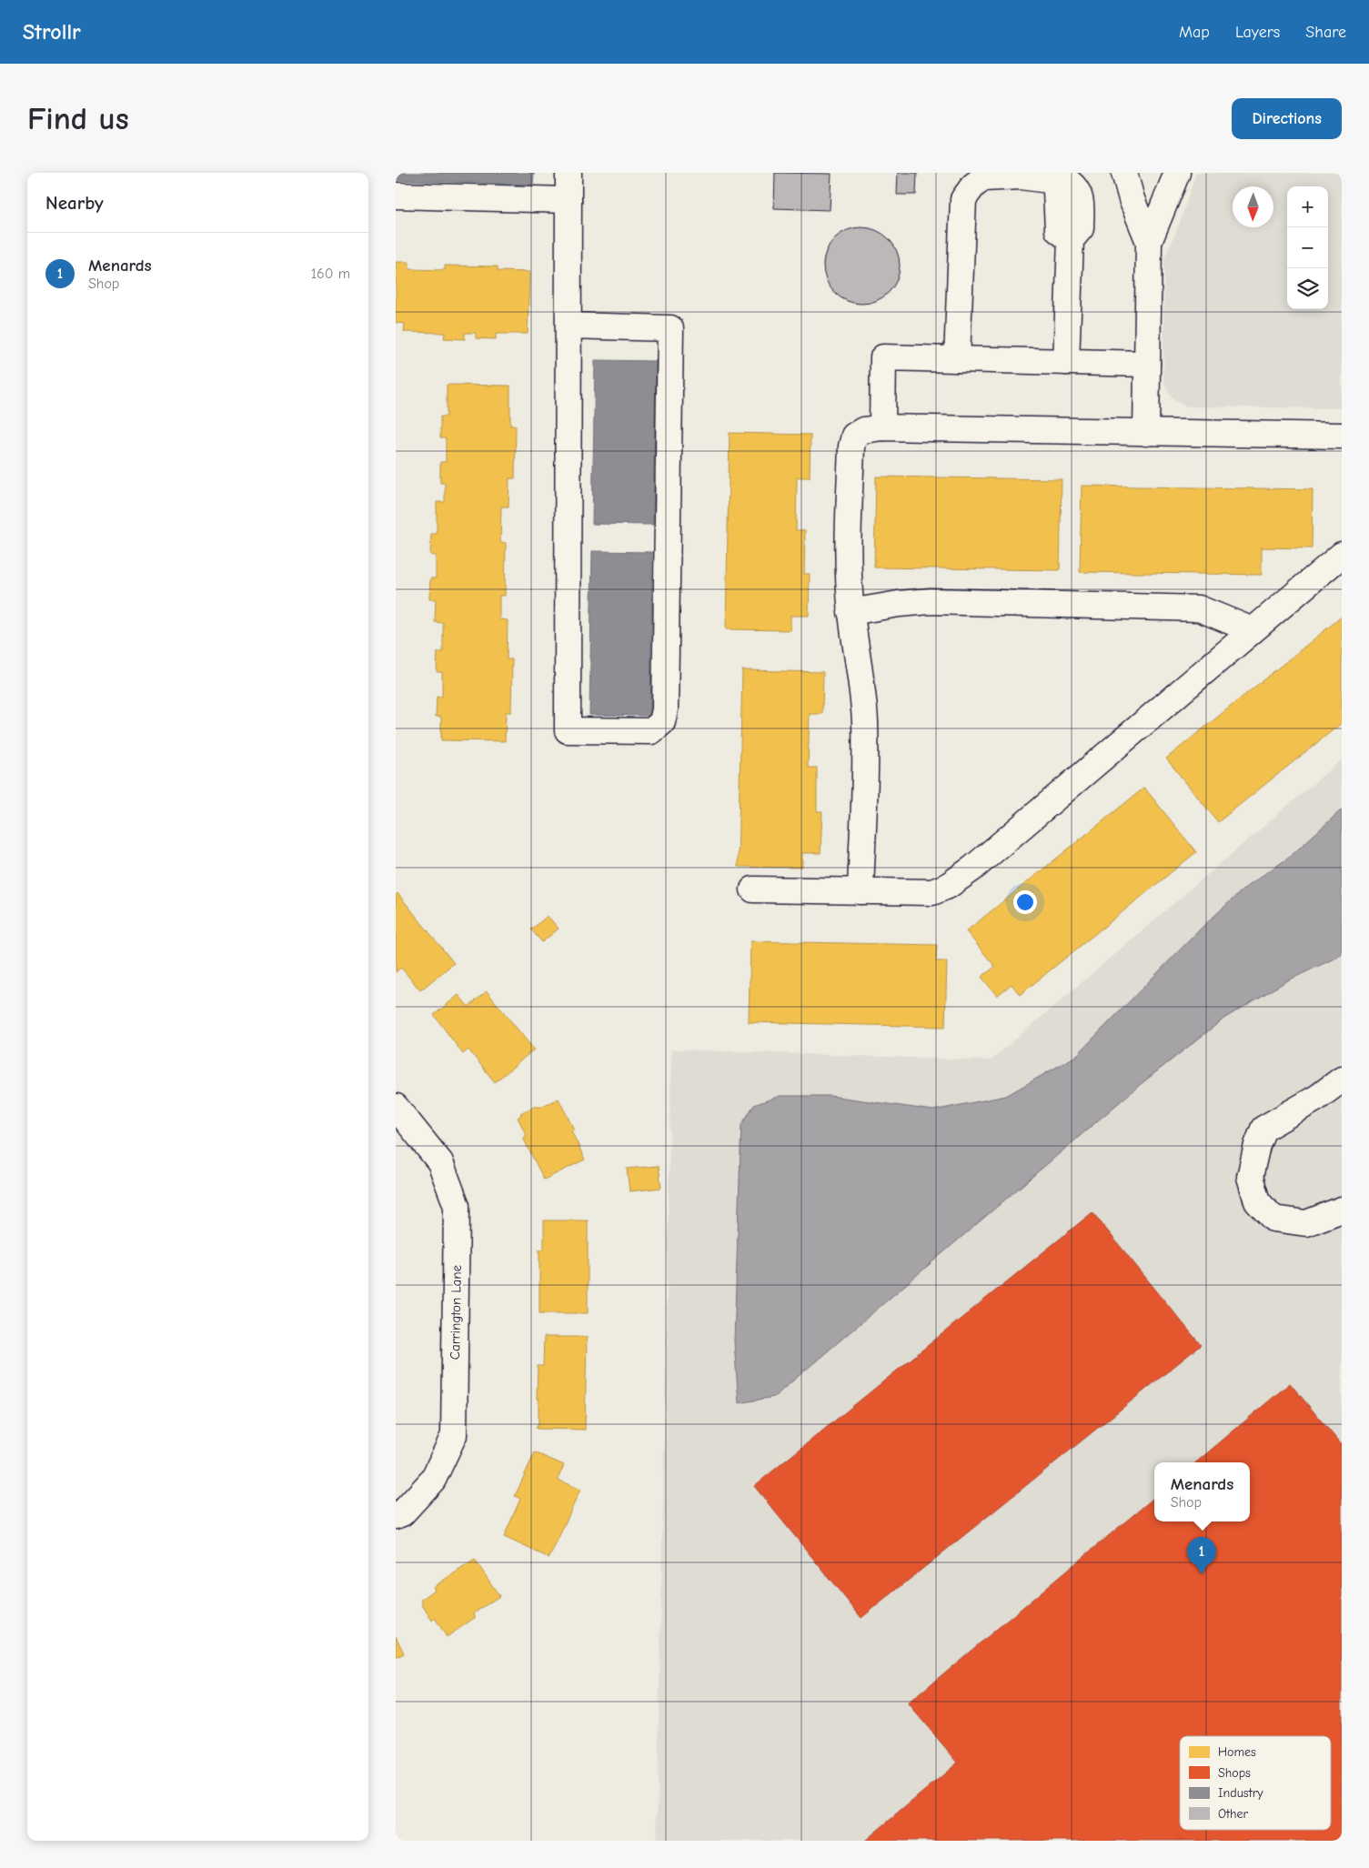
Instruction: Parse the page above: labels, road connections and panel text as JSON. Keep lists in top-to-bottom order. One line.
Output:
{"streets":{"street":["Carrington Lane"]},"legend":["Homes","Shops","Industry","Other"],"north":"bottom","page":{"header":"Strollr","nav":["Map","Layers","Share"],"buttons":"Directions","title":"Find us","heading":"Nearby","map_buttons":["+","−"],"list":[{"mark":"1","name":"Menards","note":"Shop","value":"160 m"}],"popup":["Menards","Shop"],"pins":"1"}}
